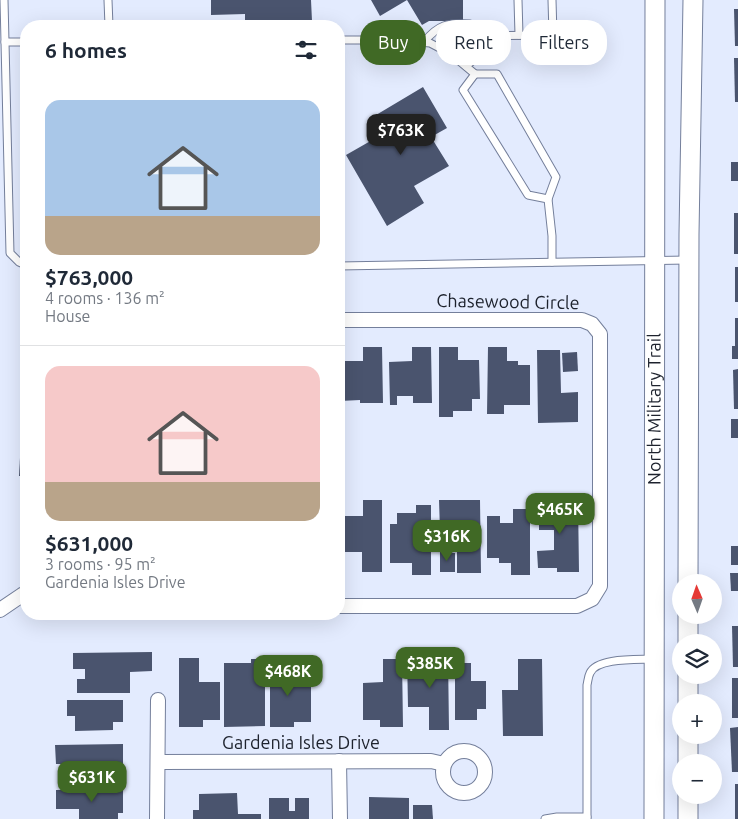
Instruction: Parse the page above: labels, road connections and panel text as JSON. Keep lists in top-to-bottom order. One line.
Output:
{"streets":{"main road":["North Military Trail"],"street":["Chasewood Circle","Gardenia Isles Drive"]},"north":"top","page":{"chip":["Buy","Rent","Filters"],"heading":"6 homes","list":[{"name":"$763,000","note":"4 rooms · 136 m² · House"},{"name":"$631,000","note":"3 rooms · 95 m² · Gardenia Isles Drive"}],"price":["$763K","$465K","$316K","$385K","$468K","$631K"],"map_buttons":["+","−"]}}
